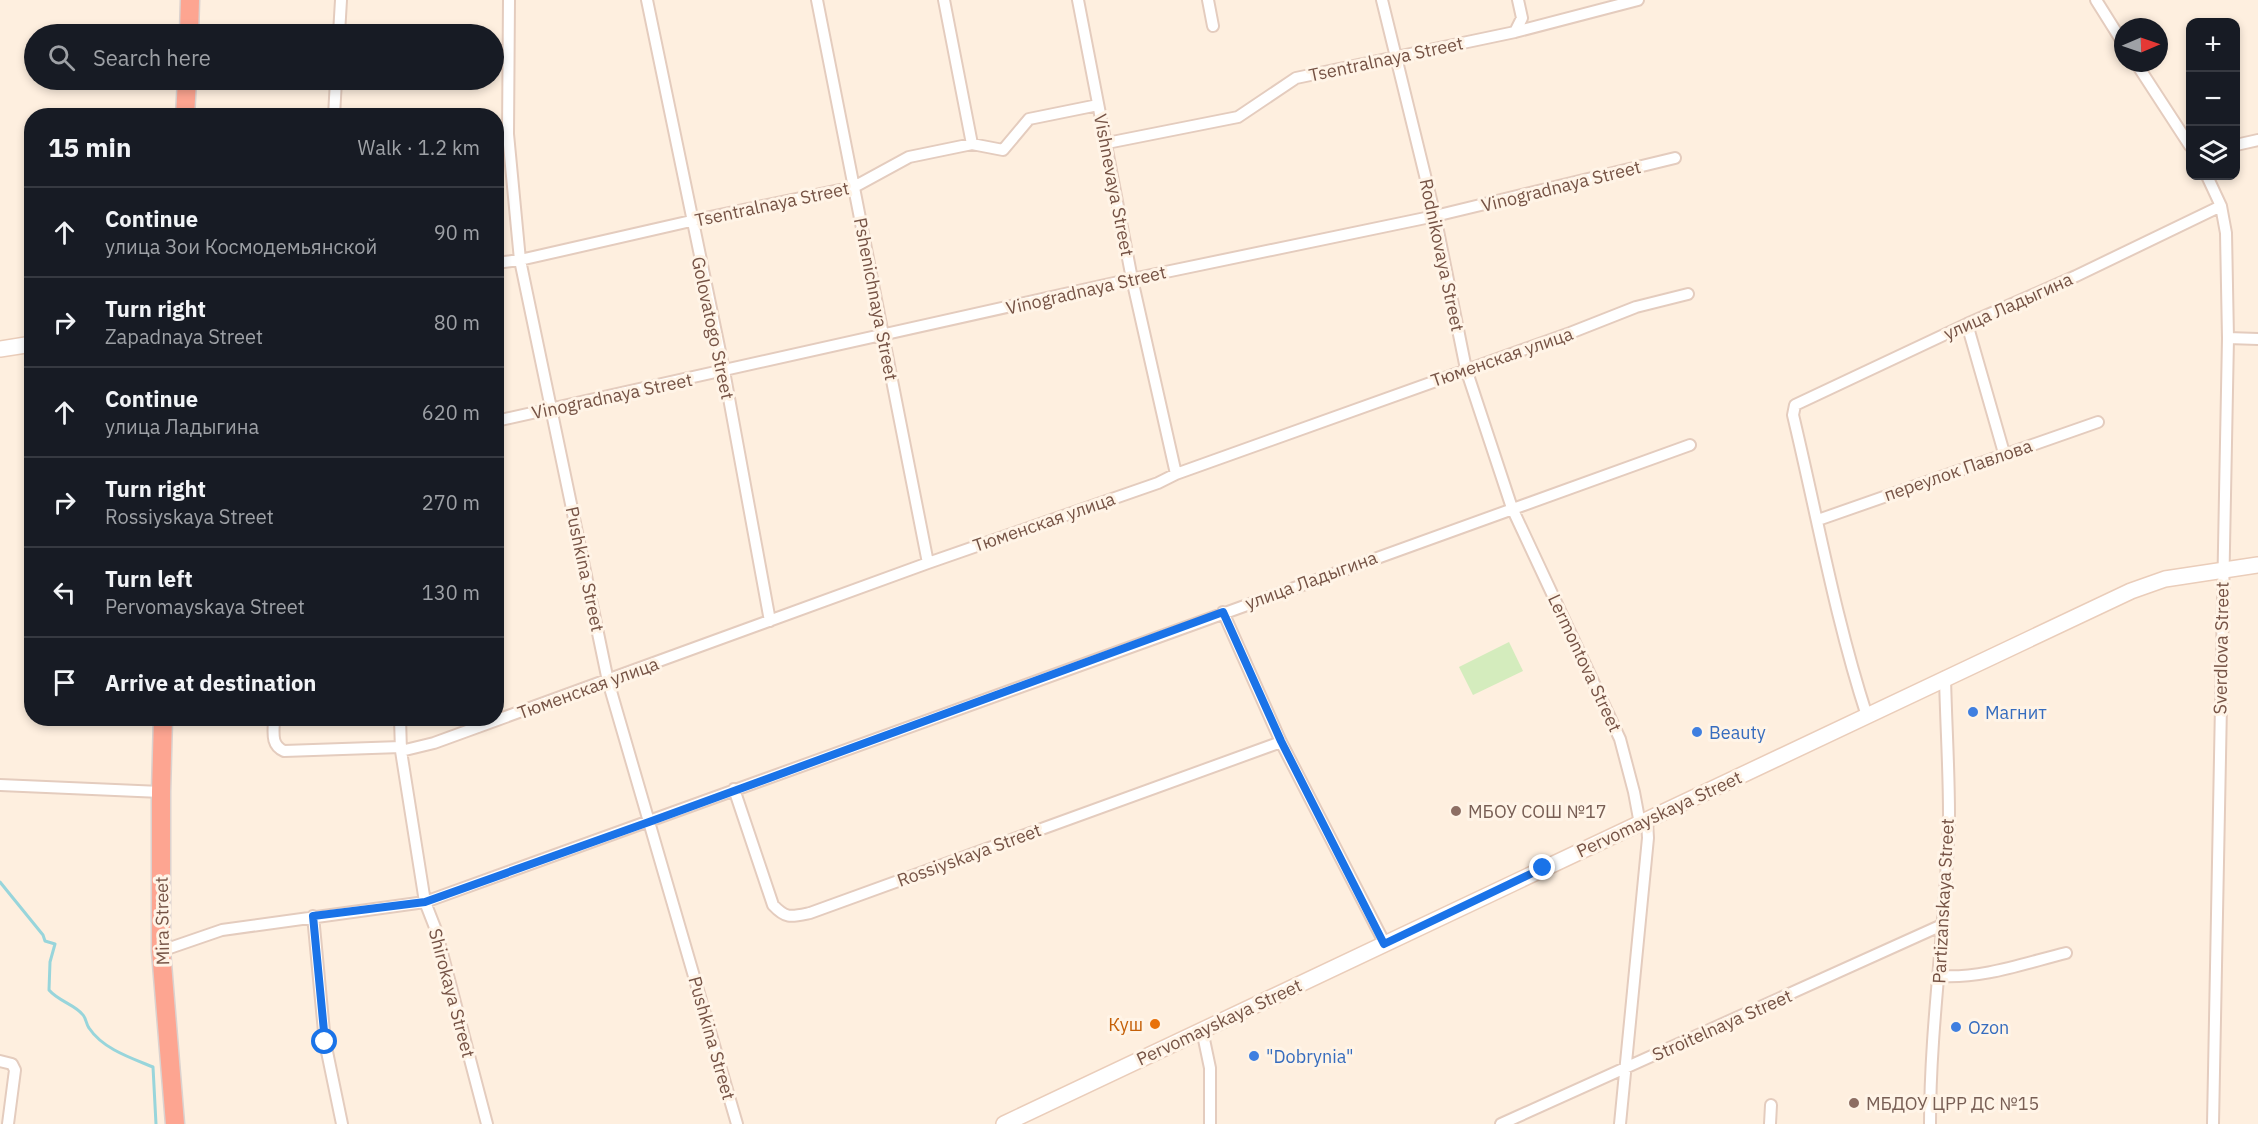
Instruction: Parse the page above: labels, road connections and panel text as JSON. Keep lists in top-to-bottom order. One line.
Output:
{"streets":{"highway":["Mira Street"],"street":["Tsentralnaya Street","Vishnevaya Street","Vinogradnaya Street","Rodnikovaya Street","Pshenichnaya Street","улица Ладыгина","Golovatogo Street","Тюменская улица","переулок Павлова","Pushkina Street","Sverdlova Street","Lermontova Street","Pervomayskaya Street","Rossiyskaya Street","Partizanskaya Street","Shirokaya Street","Stroitelnaya Street"]},"crossings":[["Tsentralnaya Street","Vishnevaya Street"],["Tsentralnaya Street","Rodnikovaya Street"],["Tsentralnaya Street","Pshenichnaya Street"],["Tsentralnaya Street","Golovatogo Street"],["Tsentralnaya Street","Pushkina Street"],["Vishnevaya Street","Vinogradnaya Street"],["Vishnevaya Street","Тюменская улица"],["Vinogradnaya Street","Rodnikovaya Street"],["Vinogradnaya Street","Pshenichnaya Street"],["Vinogradnaya Street","Golovatogo Street"],["Vinogradnaya Street","Pushkina Street"],["Rodnikovaya Street","улица Ладыгина"],["Rodnikovaya Street","Тюменская улица"],["Rodnikovaya Street","Lermontova Street"],["Pshenichnaya Street","Тюменская улица"],["улица Ладыгина","переулок Павлова"],["улица Ладыгина","Pushkina Street"],["улица Ладыгина","Sverdlova Street"],["улица Ладыгина","Lermontova Street"],["улица Ладыгина","Rossiyskaya Street"],["улица Ладыгина","Mira Street"],["улица Ладыгина","Shirokaya Street"],["Golovatogo Street","Тюменская улица"],["Тюменская улица","Pushkina Street"],["Тюменская улица","Shirokaya Street"],["Sverdlova Street","Pervomayskaya Street"],["Lermontova Street","Pervomayskaya Street"],["Lermontova Street","Stroitelnaya Street"],["Pervomayskaya Street","Partizanskaya Street"],["Partizanskaya Street","Stroitelnaya Street"]],"places":["Магнит","Beauty","МБОУ СОШ №17","Куш","Ozon","\"Dobrynia\"","МБДОУ ЦРР ДС №15"],"north":"right","page":{"map_buttons":["+","−"],"search":"Search here","heading":["15 min","Walk · 1.2 km"],"list":[["Continue","улица Зои Космодемьянской","90 m"],["Turn right","Zapadnaya Street","80 m"],["Continue","улица Ладыгина","620 m"],["Turn right","Rossiyskaya Street","270 m"],["Turn left","Pervomayskaya Street","130 m"],"Arrive at destination"]}}
